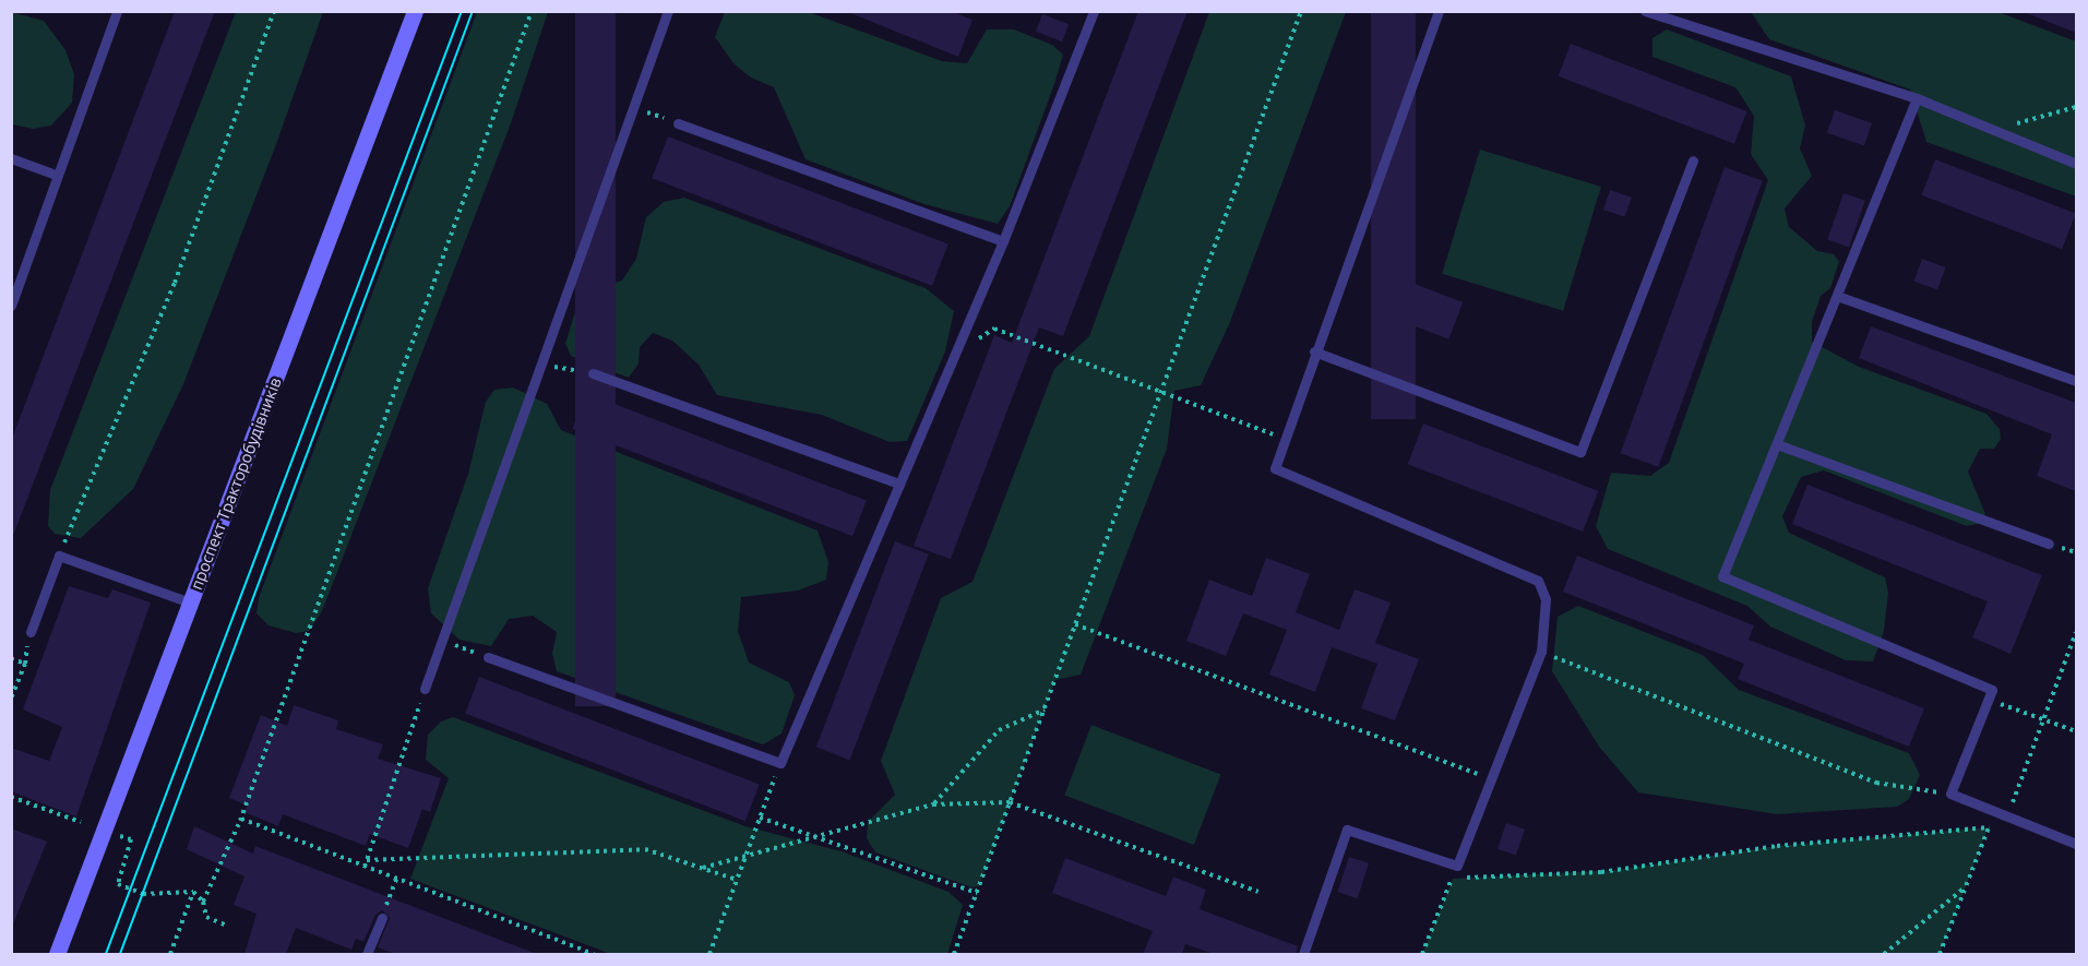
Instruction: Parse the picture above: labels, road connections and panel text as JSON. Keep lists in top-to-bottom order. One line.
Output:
{"streets":{"street":["проспект Тракторобудівників"]}}
